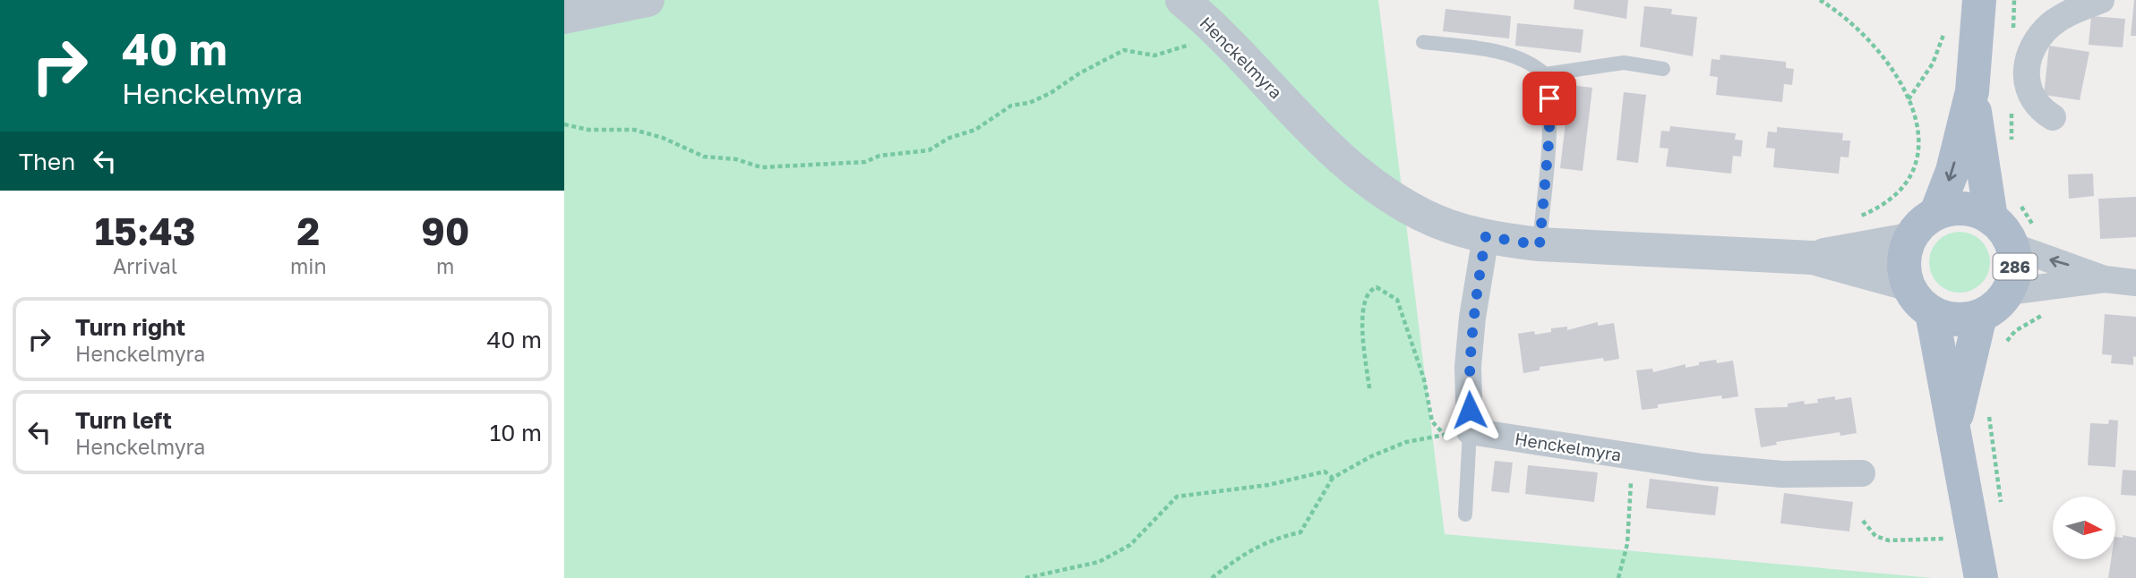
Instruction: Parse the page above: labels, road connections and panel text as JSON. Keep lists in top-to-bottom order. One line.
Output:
{"streets":{"main road":["286"],"street":["Henckelmyra"]},"crossings":[["Henckelmyra","286"]],"north":"right","page":{"turn":["40 m","Henckelmyra"],"then":"Then","eta":["15:43","Arrival","2","min","90","m"],"list":[{"name":"Turn right","note":"Henckelmyra","value":"40 m"},{"name":"Turn left","note":"Henckelmyra","value":"10 m"}]}}
